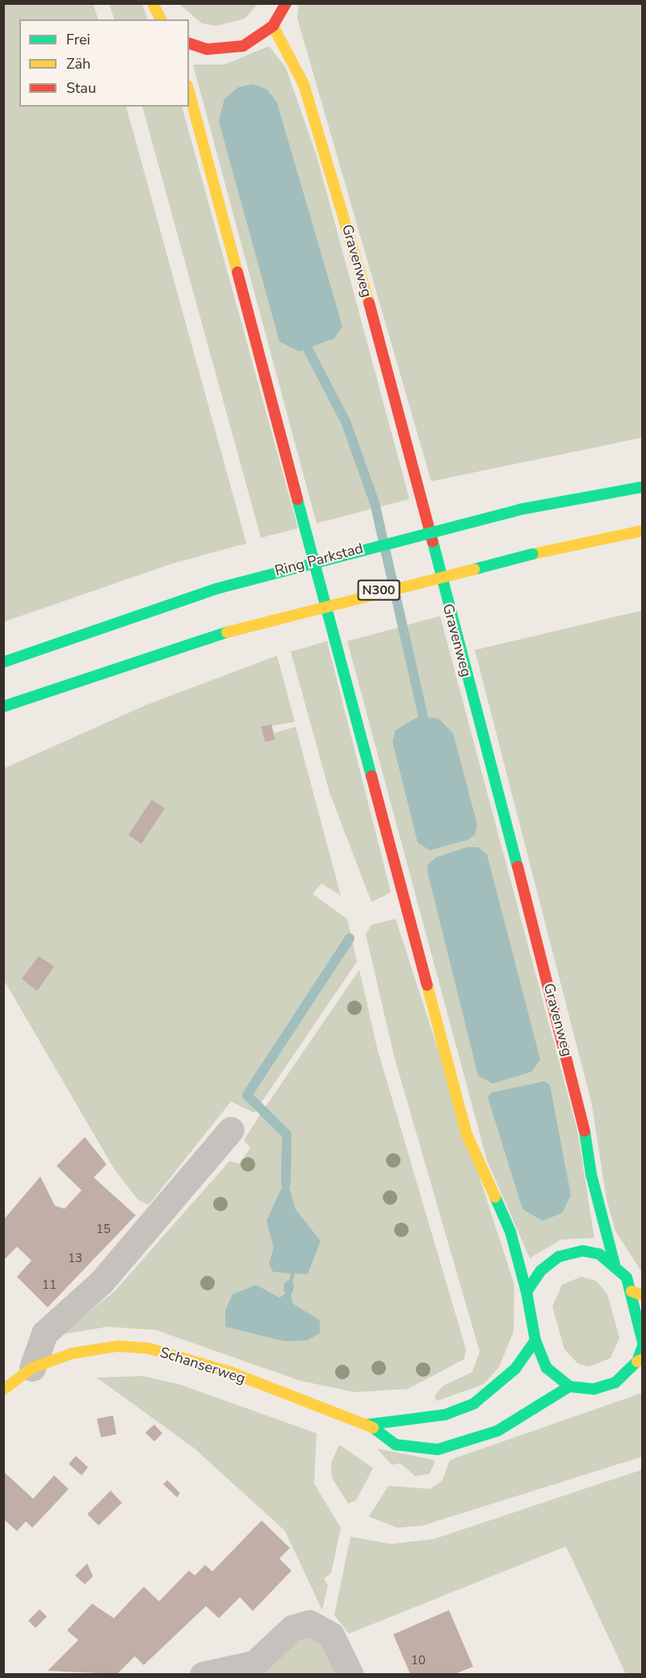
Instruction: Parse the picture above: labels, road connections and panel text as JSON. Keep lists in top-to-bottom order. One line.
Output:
{"streets":{"main road":["Gravenweg","Ring Parkstad","N300","Schanserweg"]},"house_numbers":["15","13","11","10"],"legend":["Frei","Zäh","Stau"]}
